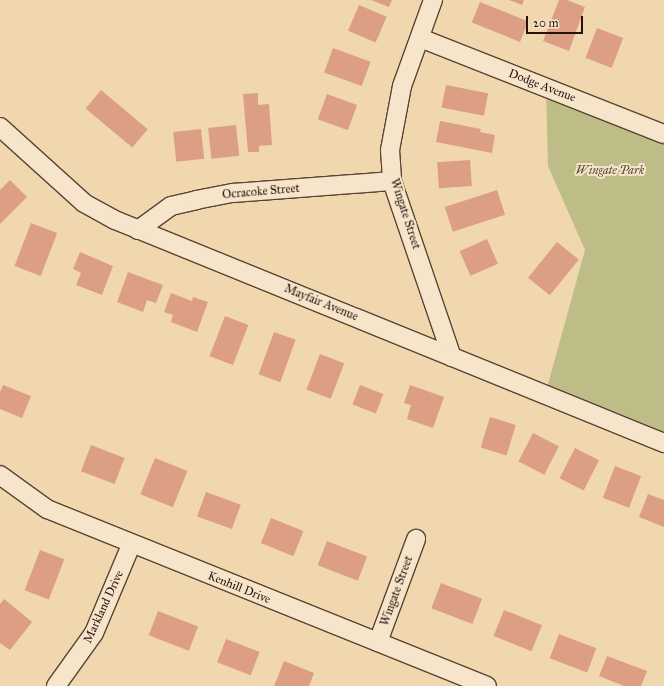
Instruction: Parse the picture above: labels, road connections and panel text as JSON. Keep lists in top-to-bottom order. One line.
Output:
{"streets":{"street":["Dodge Avenue","Ocracoke Street","Wingate Street","Mayfair Avenue","Kenhill Drive","Markland Drive"]},"crossings":[["Dodge Avenue","Wingate Street"],["Ocracoke Street","Wingate Street"],["Ocracoke Street","Mayfair Avenue"],["Wingate Street","Mayfair Avenue"],["Wingate Street","Kenhill Drive"],["Kenhill Drive","Markland Drive"]],"parks":["Wingate Park"],"scale_bar":"20 m"}
